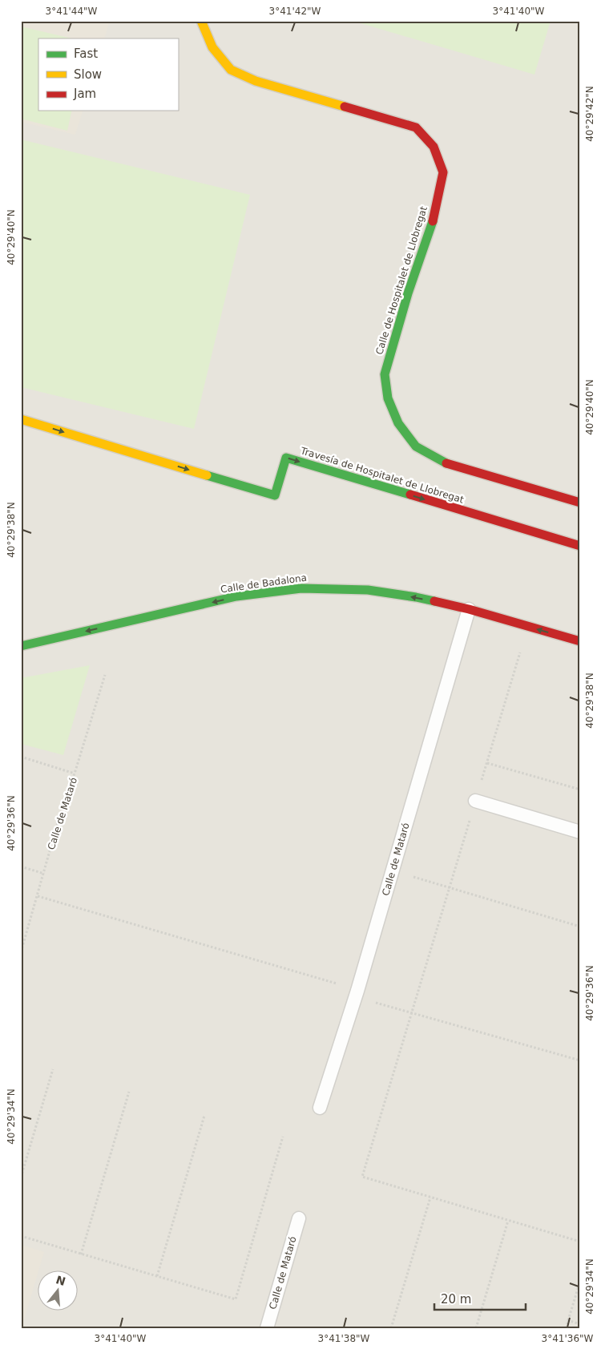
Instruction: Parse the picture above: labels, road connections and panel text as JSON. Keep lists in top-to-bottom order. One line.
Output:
{"streets":{"street":["Calle de Hospitalet de Llobregat","Travesía de Hospitalet de Llobregat","Calle de Badalona"],"lane":["Calle de Mataró"]},"crossings":[["Calle de Badalona","Calle de Mataró"]],"one_way":["Travesía de Hospitalet de Llobregat","Calle de Badalona"],"legend":["Fast","Slow","Jam"],"scale_bar":"20 m","north":"top","coordinates":["3°41'44\"W","3°41'42\"W","3°41'40\"W","40°29'42\"N","40°29'40\"N","40°29'38\"N","40°29'36\"N","40°29'34\"N","3°41'38\"W","3°41'36\"W"]}
